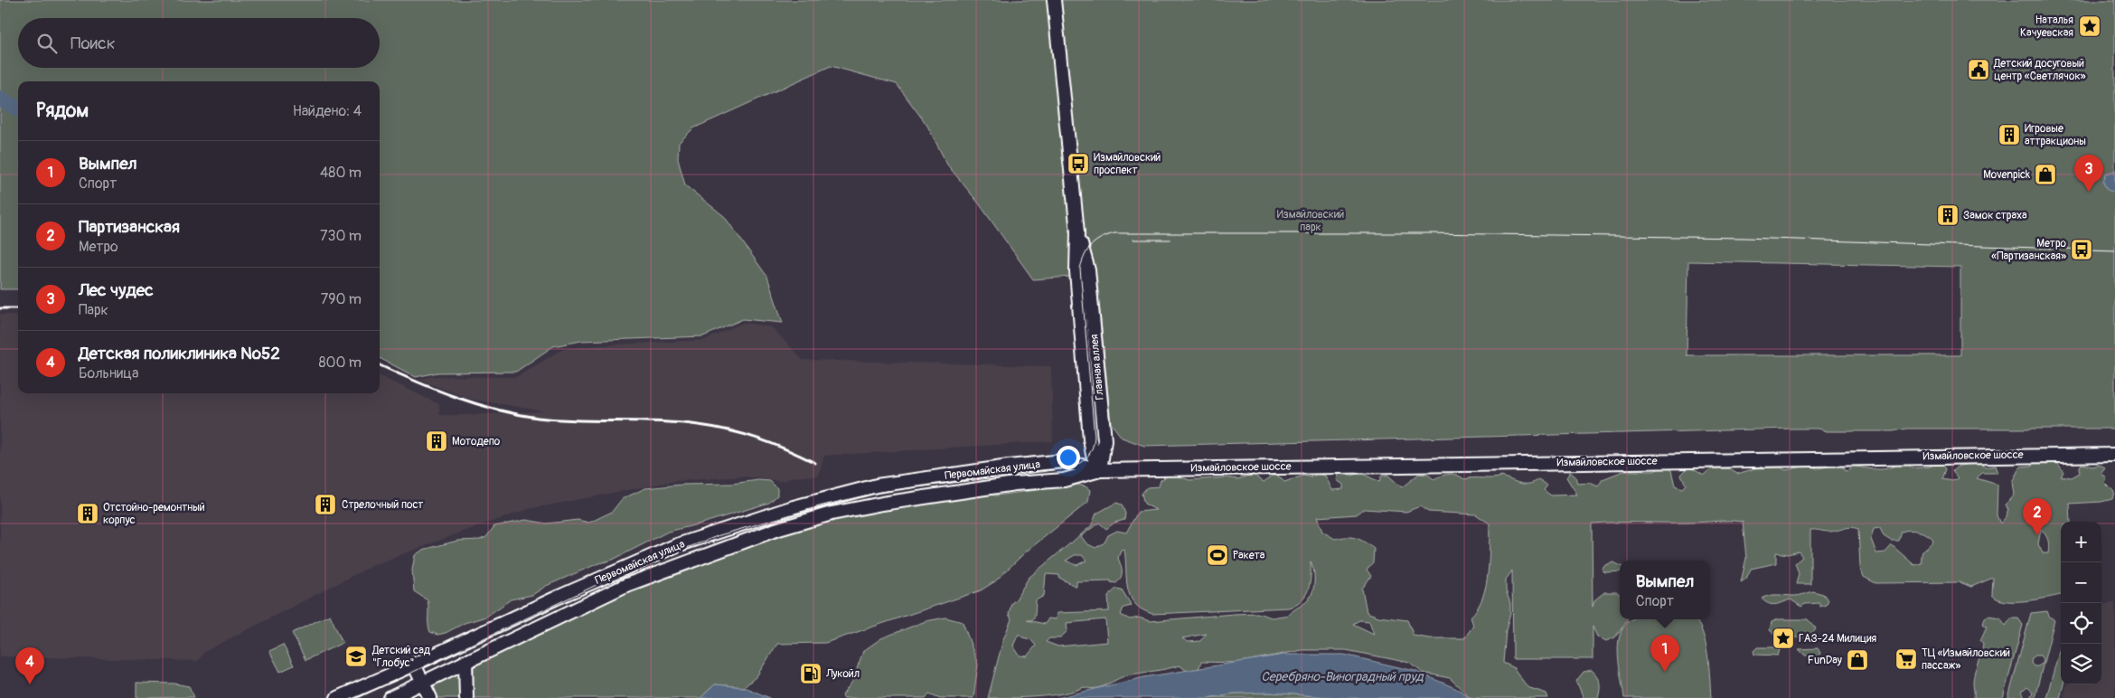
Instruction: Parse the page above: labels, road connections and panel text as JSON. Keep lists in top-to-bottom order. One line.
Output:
{"streets":{"main road":["Главная аллея","Измайловское шоссе","Первомайская улица"]},"crossings":[["Главная аллея","Измайловское шоссе"],["Главная аллея","Первомайская улица"],["Измайловское шоссе","Первомайская улица"]],"water":["Серебряно-Виноградный пруд"],"parks":["Измайловский парк"],"places":{"place":["Наталья Качуевская","ГАЗ-24 Милиция"],"public building":["Детский досуговый центр «Светлячок»"],"building":["Игровые аттракционы","Замок страха","Мотодепо","Стрелочный пост","Отстойно-ремонтный корпус"],"bus stop":["Измайловский проспект","Метро «Партизанская»"],"shop":["Movenpick","FunDay"],"sports":["Ракета"],"school or university":["Детский сад \"Глобус\""],"supermarket":["ТЦ «Измайловский пассаж»"],"fuel station":["Лукойл"]},"page":{"search":"Поиск","heading":["Рядом","Найдено: 4"],"list":[{"mark":"1","name":"Вымпел","note":"Спорт","value":"480 m"},{"mark":"2","name":"Партизанская","note":"Метро","value":"730 m"},{"mark":"3","name":"Лес чудес","note":"Парк","value":"790 m"},{"mark":"4","name":"Детская поликлиника №52","note":"Больница","value":"800 m"}],"pins":["3","2","1","4"],"map_buttons":["+","−"],"popup":["Вымпел","Спорт"]}}
